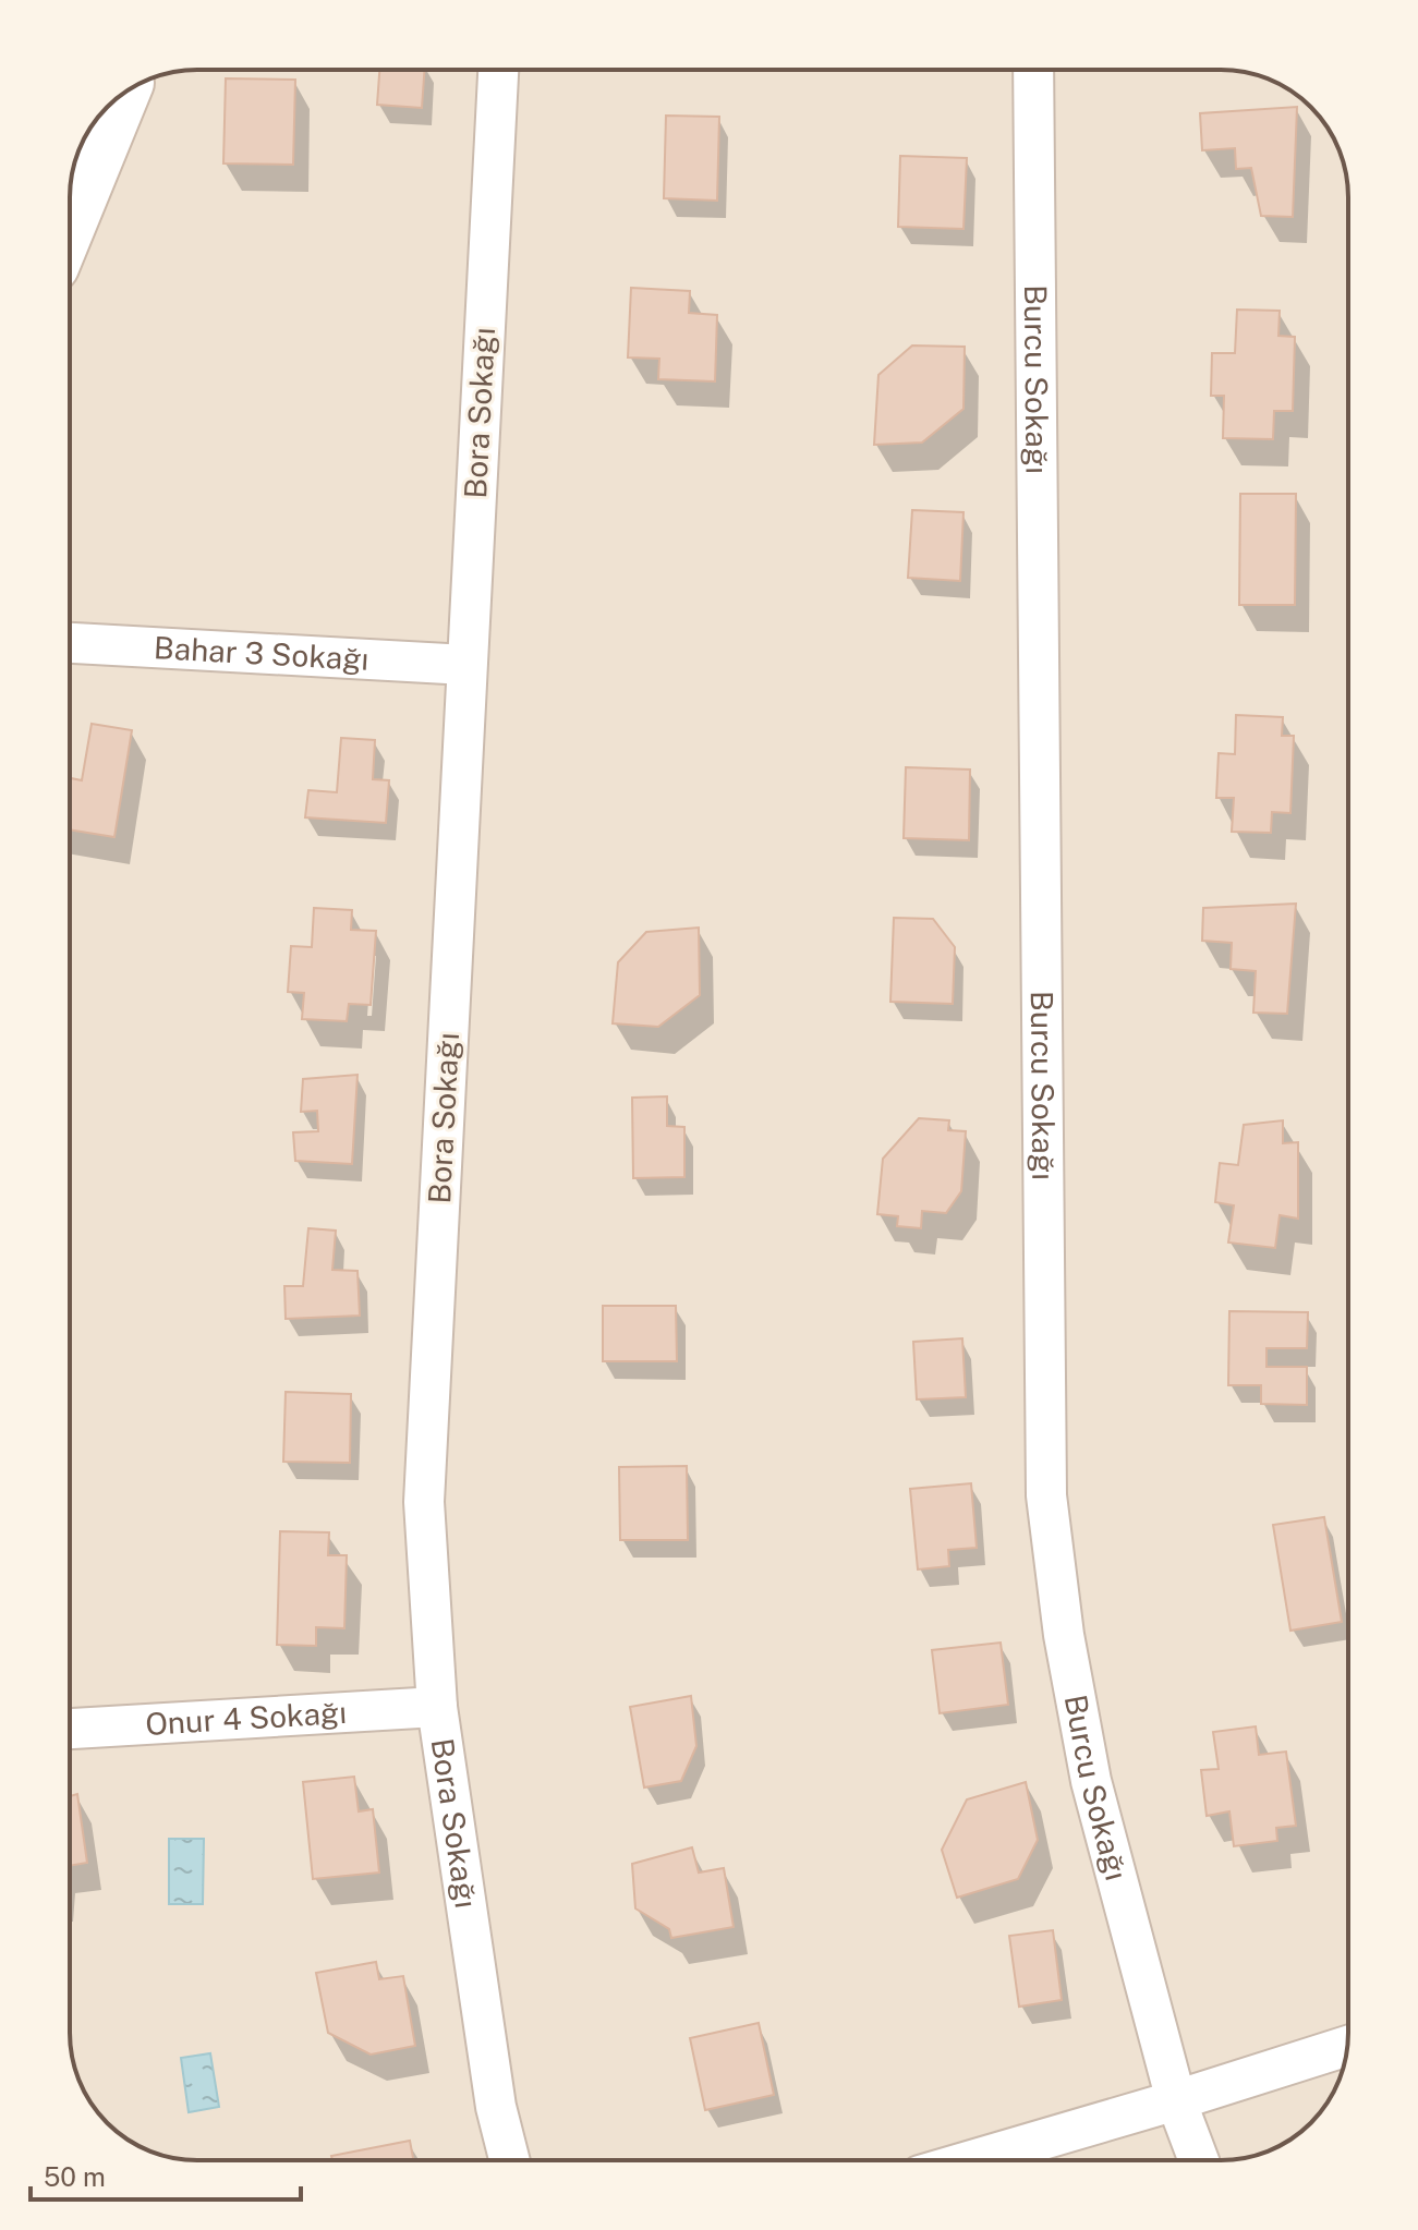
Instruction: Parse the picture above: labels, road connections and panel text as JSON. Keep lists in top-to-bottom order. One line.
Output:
{"streets":{"street":["Burcu Sokağı","Bora Sokağı","Bahar 3 Sokağı","Onur 4 Sokağı"]},"crossings":[["Bora Sokağı","Bahar 3 Sokağı"],["Bora Sokağı","Onur 4 Sokağı"]],"scale_bar":"50 m"}
